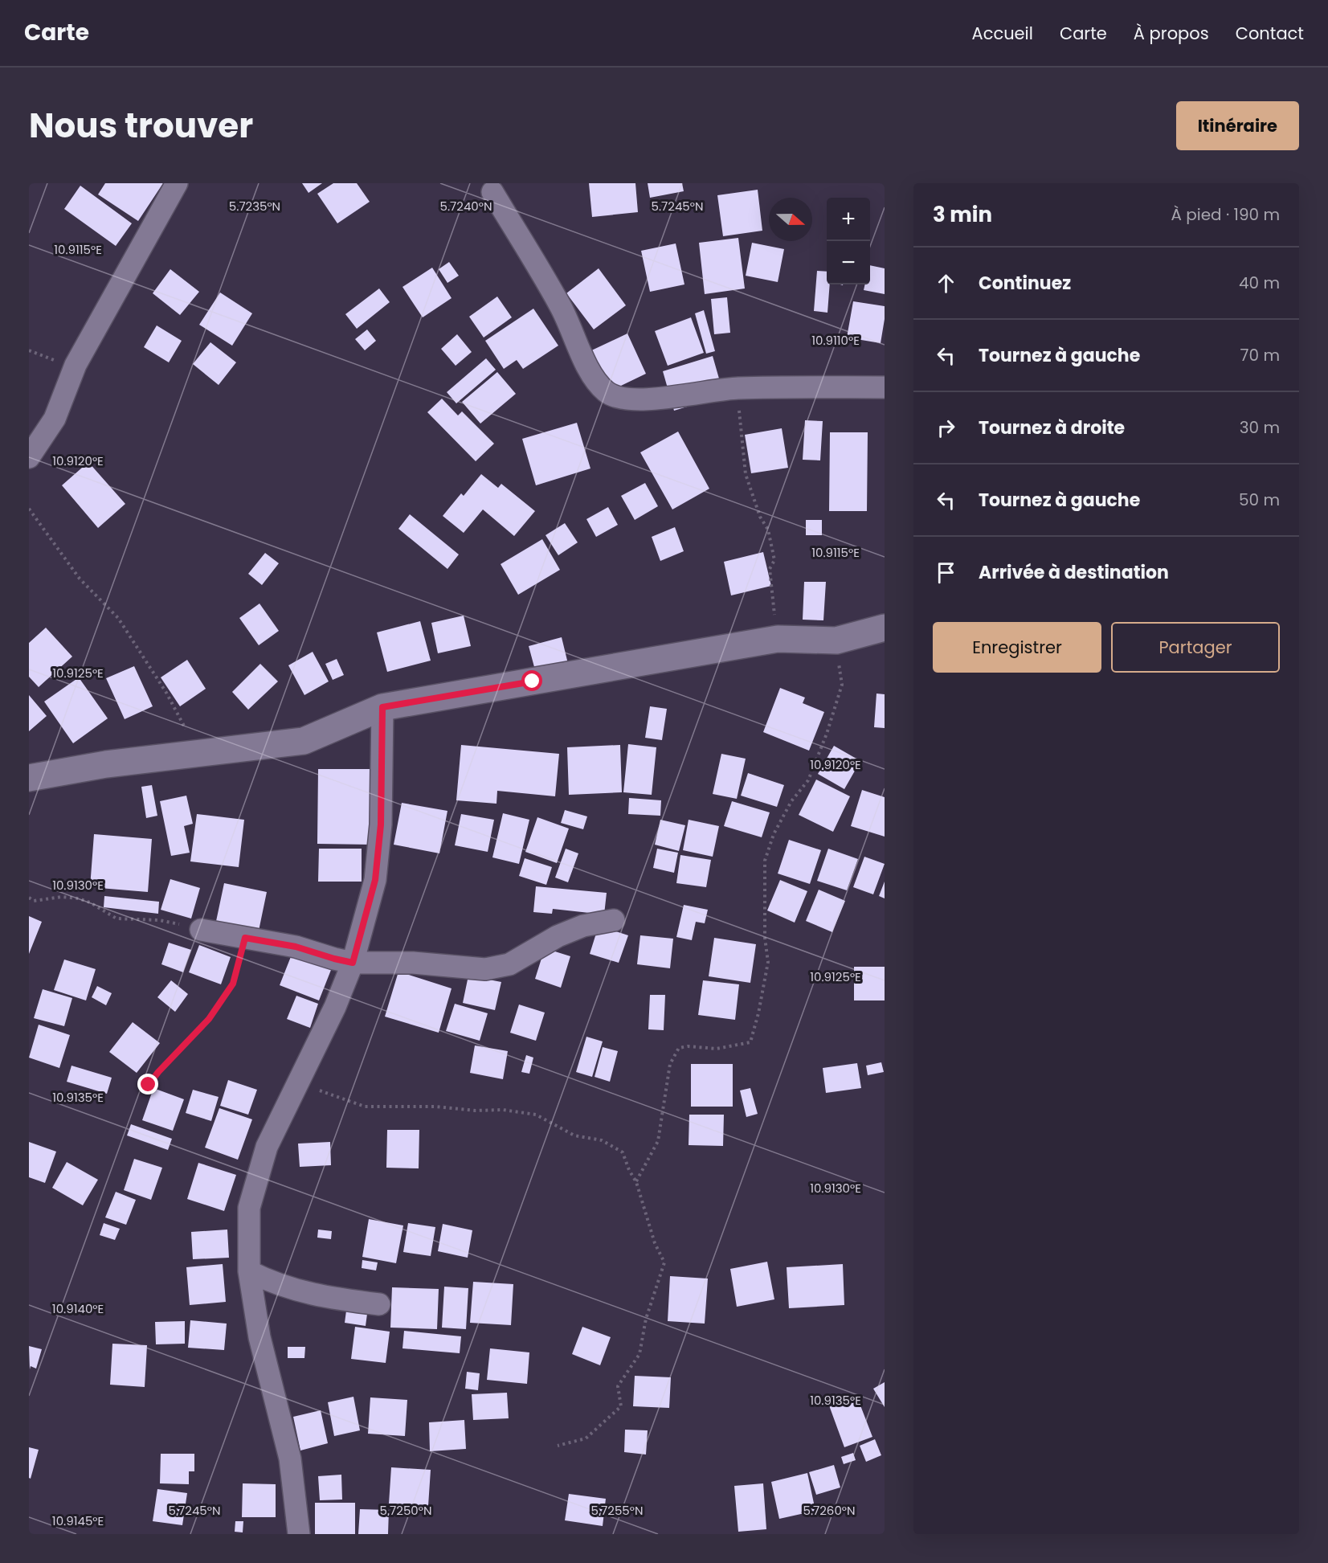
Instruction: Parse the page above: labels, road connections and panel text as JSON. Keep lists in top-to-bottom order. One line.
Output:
{"north":"right","page":{"header":"Carte","nav":["Accueil","Carte","À propos","Contact"],"title":"Nous trouver","buttons":["Itinéraire",["Enregistrer","Partager"]],"heading":["3 min","À pied · 190 m"],"map_buttons":["+","−"],"list":[["Continuez","40 m"],["Tournez à gauche","70 m"],["Tournez à droite","30 m"],["Tournez à gauche","50 m"],"Arrivée à destination"]},"coordinates":["5.7235°N","5.7240°N","5.7245°N","10.9115°E","10.9110°E","10.9120°E","10.9125°E","10.9130°E","10.9135°E","10.9140°E","5.7250°N","5.7255°N","5.7260°N","10.9145°E"]}
